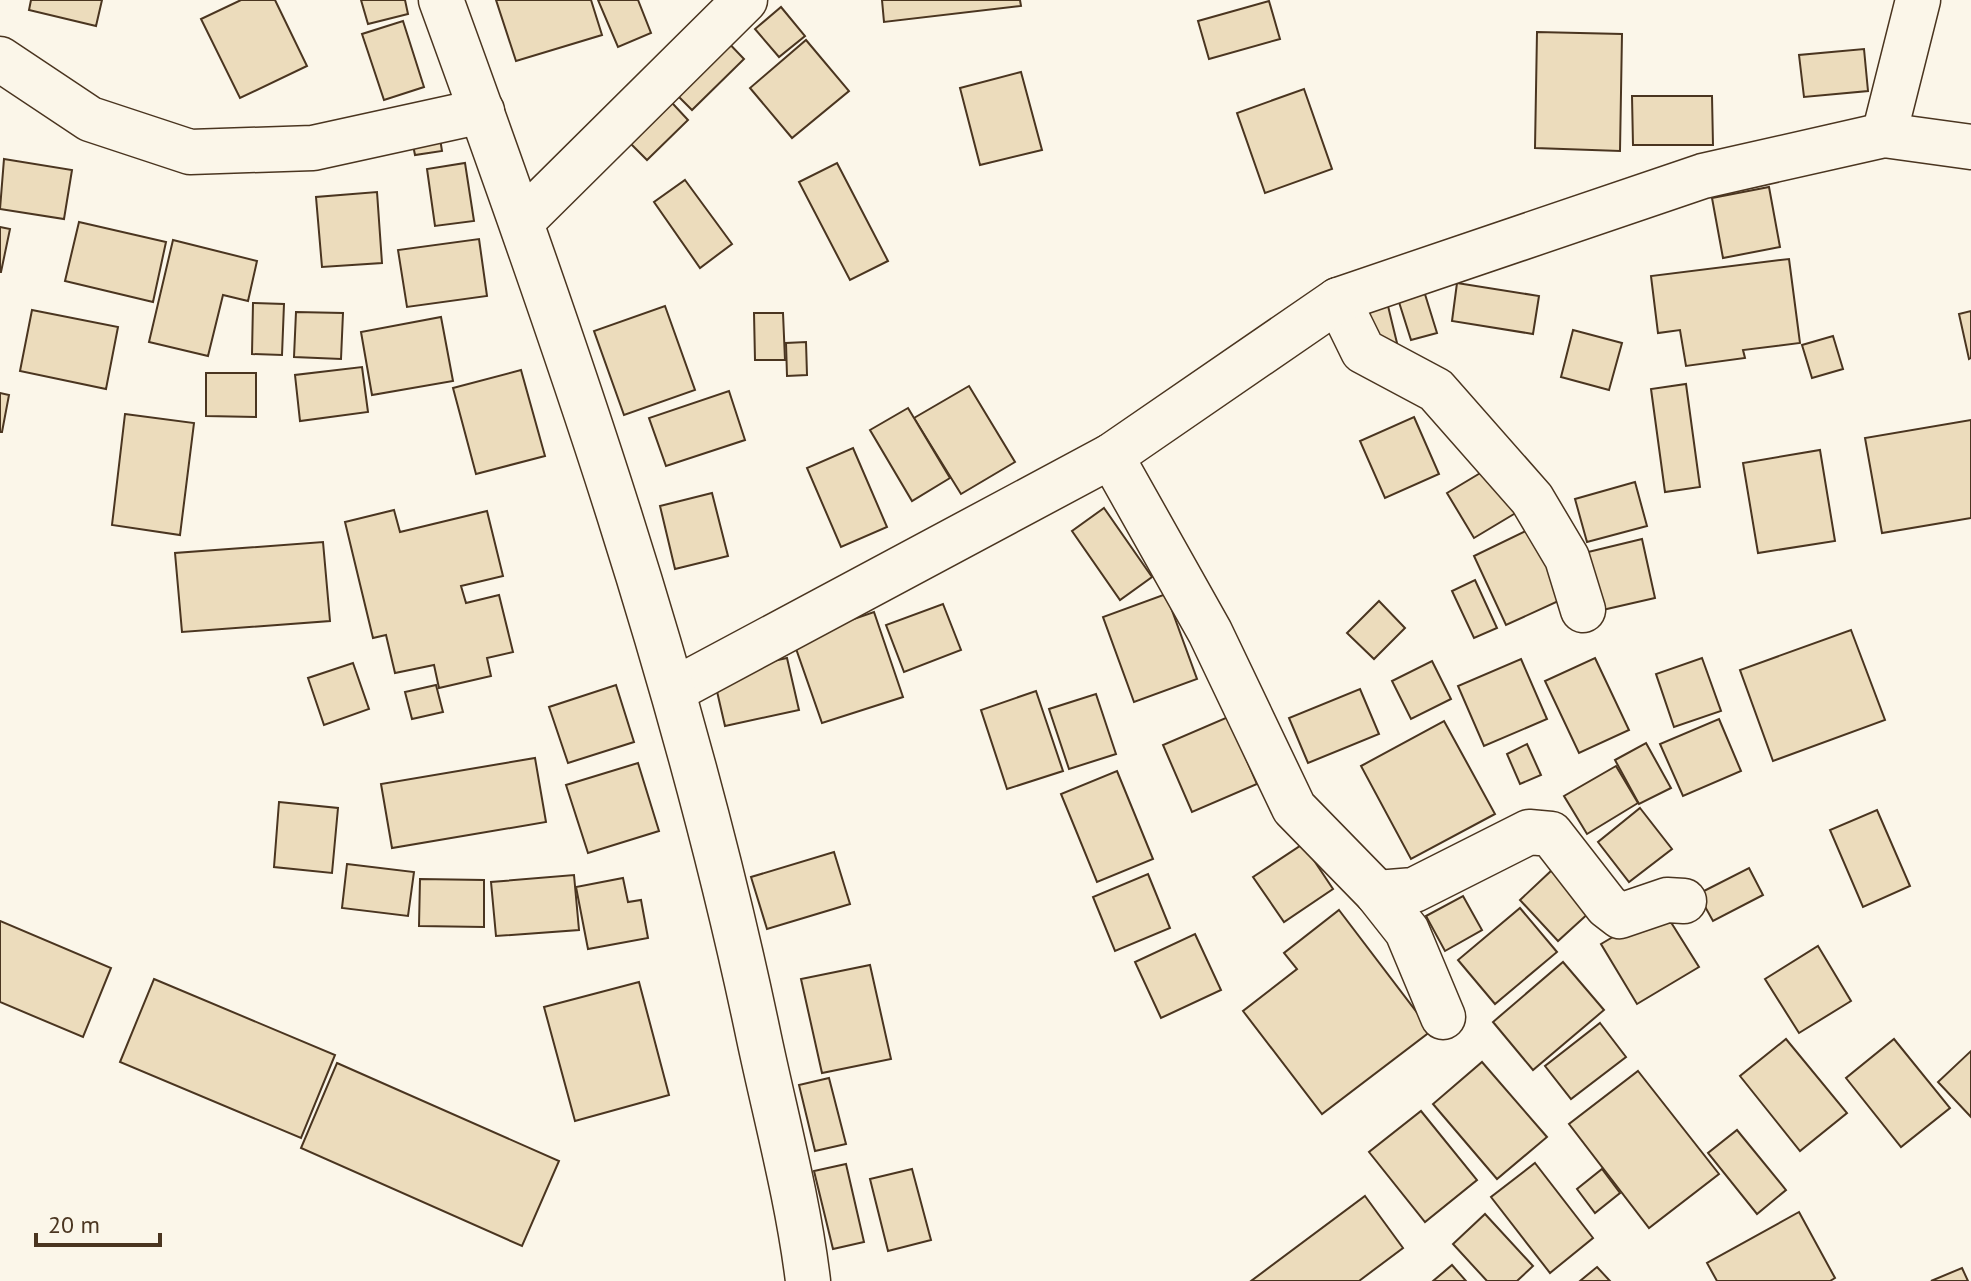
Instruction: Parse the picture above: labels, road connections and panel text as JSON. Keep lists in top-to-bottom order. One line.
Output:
{"scale_bar":"20 m"}
